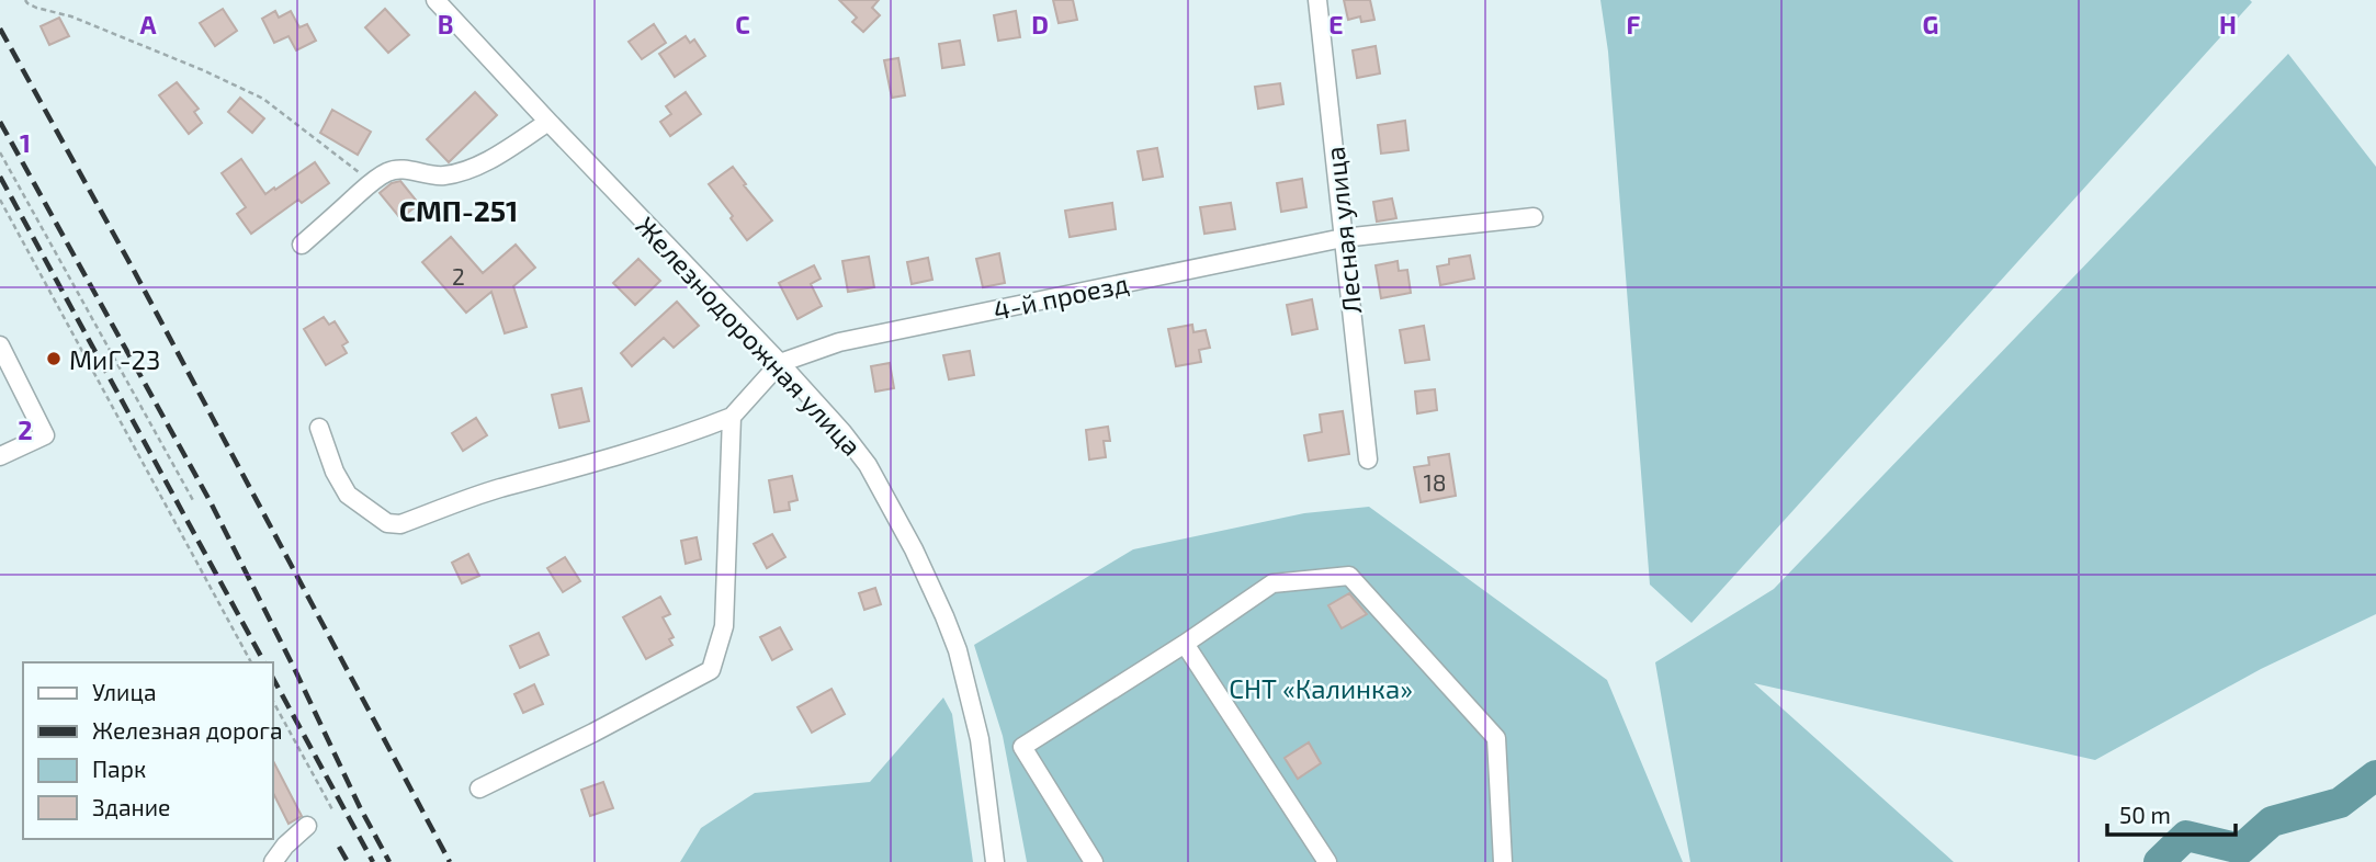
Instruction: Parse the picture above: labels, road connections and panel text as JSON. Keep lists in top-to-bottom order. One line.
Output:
{"streets":{"street":["Лесная улица","4-й проезд","Железнодорожная улица"]},"crossings":[["Лесная улица","4-й проезд"],["4-й проезд","Железнодорожная улица"]],"districts":["СМП-251"],"parks":["СНТ «Калинка»"],"places":["МиГ-23"],"house_numbers":["2","18"],"legend":["Улица","Железная дорога","Парк","Здание"],"scale_bar":"50 m","grid":{"columns":["A","B","C","D","E","F","G","H"],"rows":["1","2"]}}
